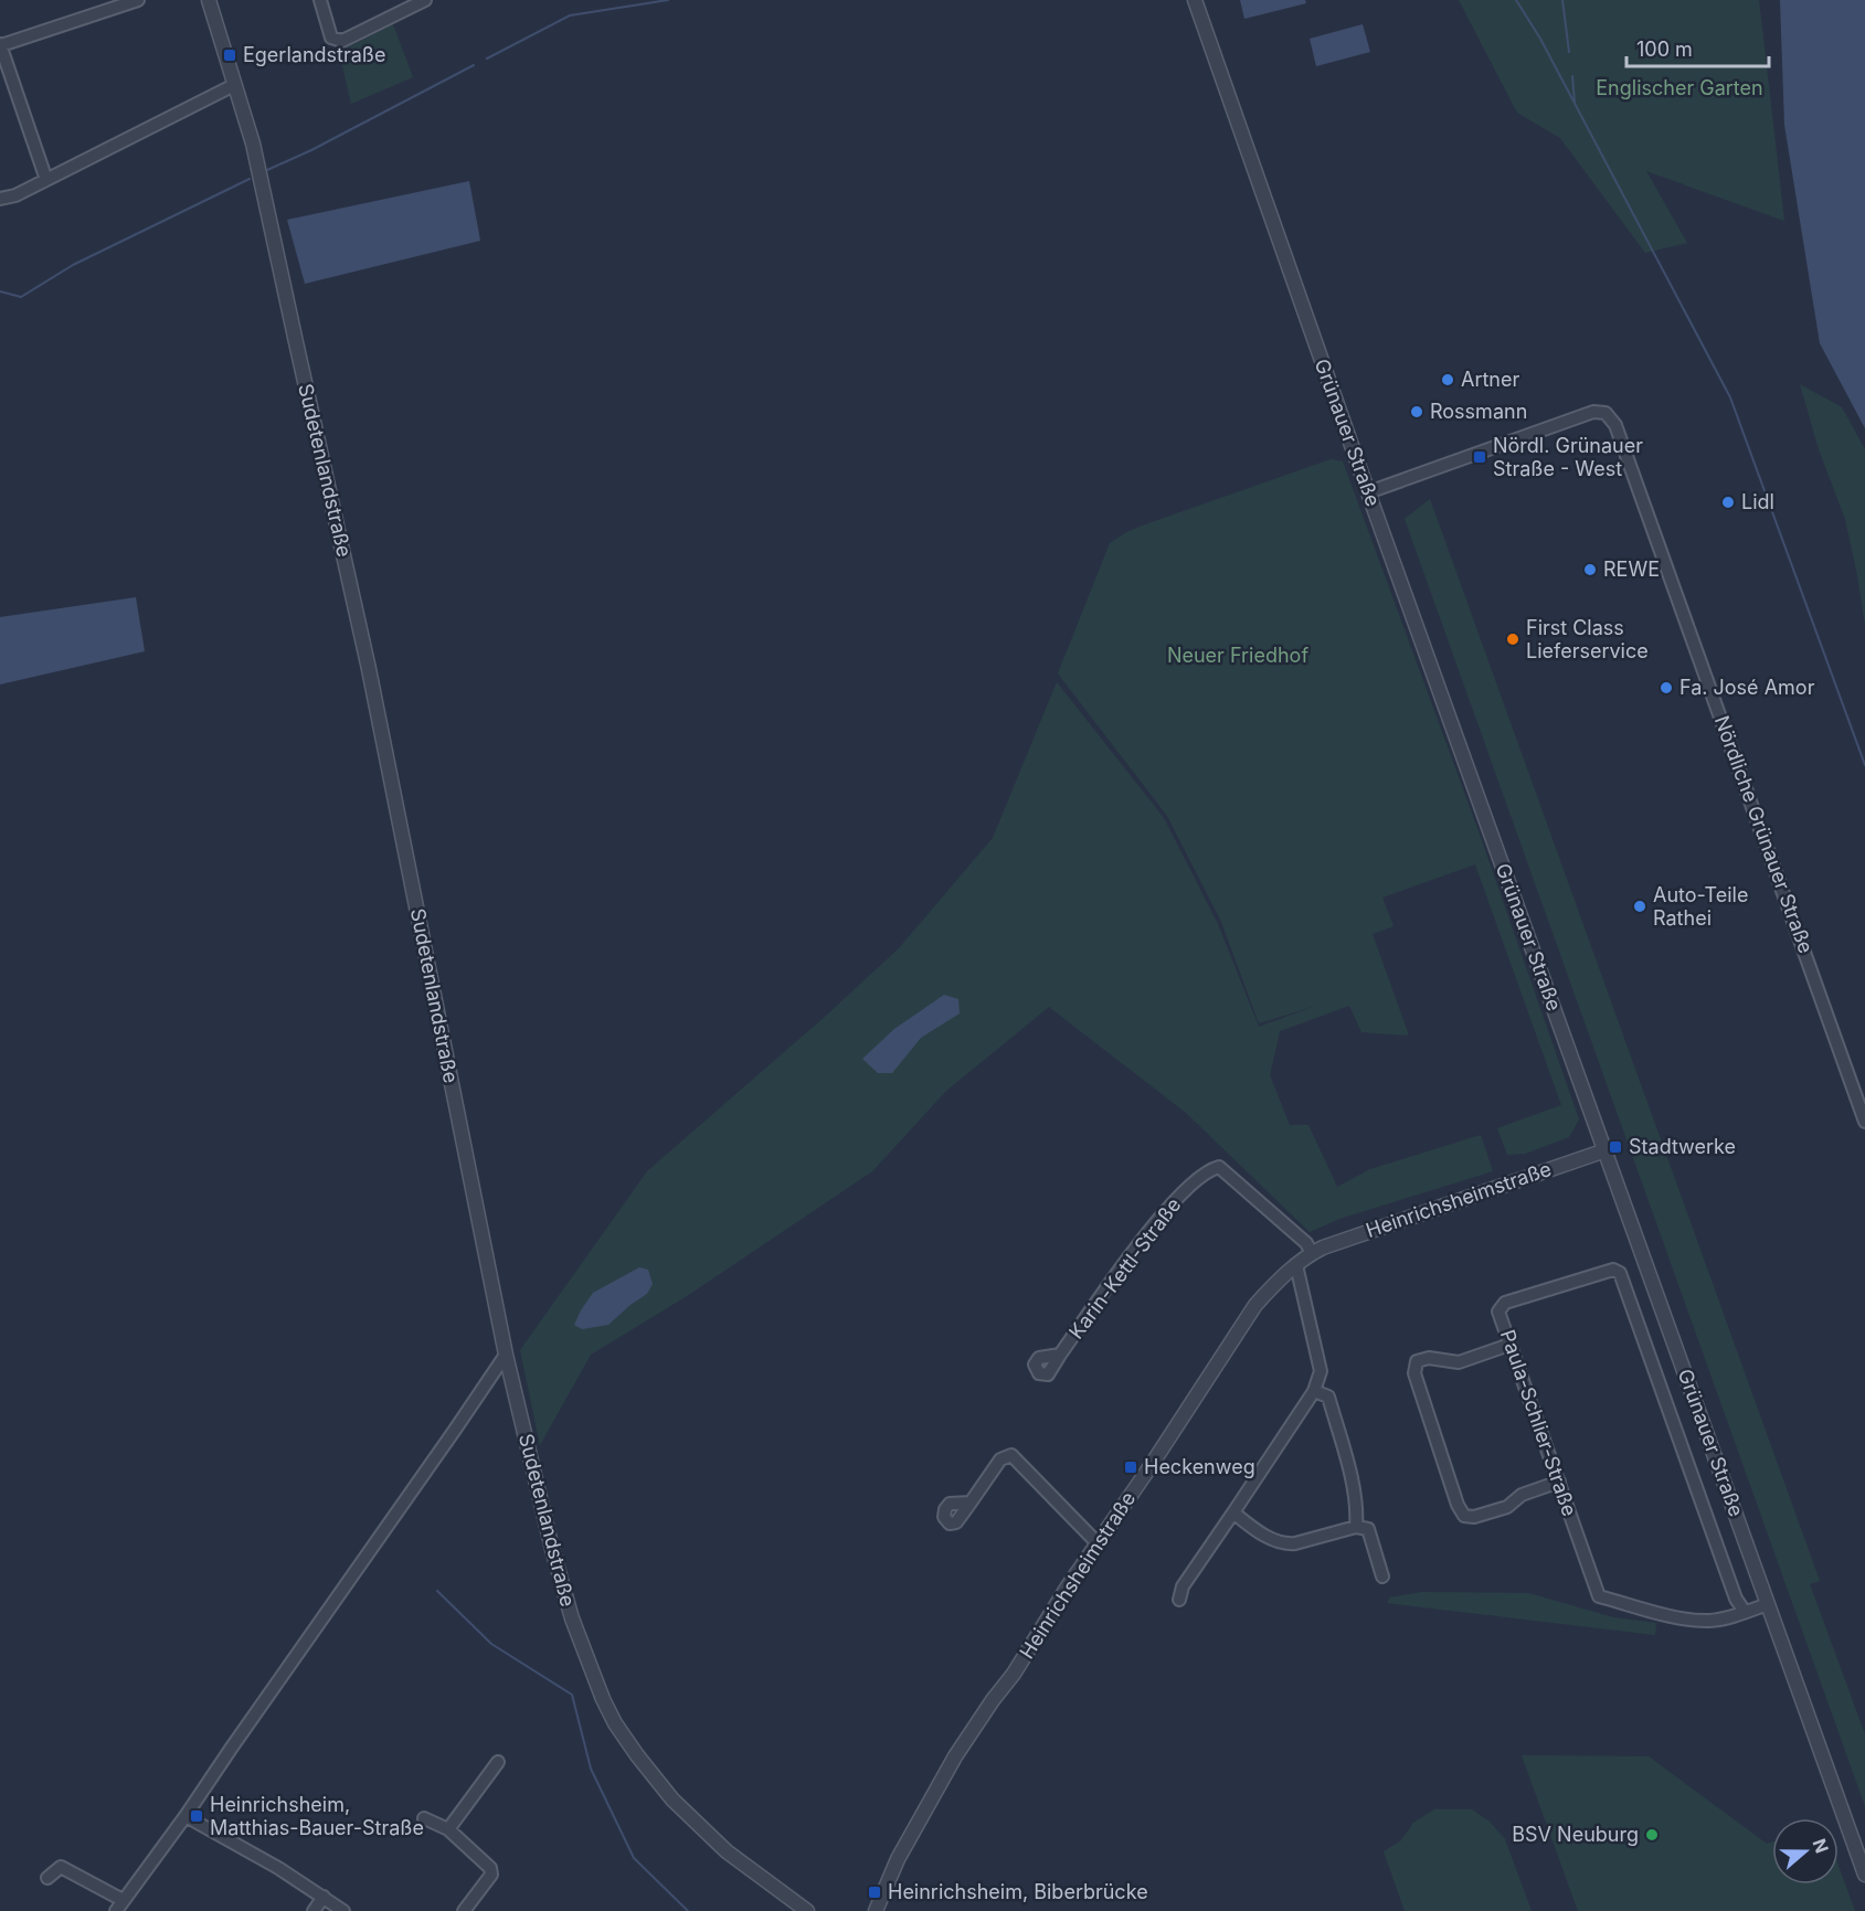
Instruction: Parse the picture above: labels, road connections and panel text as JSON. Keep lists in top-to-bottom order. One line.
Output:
{"streets":{"street":["Grünauer Straße","Sudetenlandstraße","Nördliche Grünauer Straße","Heinrichsheimstraße","Karin-Kettl-Straße","Paula-Schlier-Straße"]},"crossings":[["Grünauer Straße","Nördliche Grünauer Straße"],["Grünauer Straße","Heinrichsheimstraße"],["Grünauer Straße","Paula-Schlier-Straße"],["Heinrichsheimstraße","Karin-Kettl-Straße"]],"parks":["Englischer Garten","Neuer Friedhof"],"places":{"transit":["Egerlandstraße","Nördl. Grünauer Straße - West","Stadtwerke","Heckenweg","Heinrichsheim, Matthias-Bauer-Straße","Heinrichsheim, Biberbrücke"],"other":["Artner","Rossmann","Lidl","REWE","First Class Lieferservice","Fa. José Amor","Auto-Teile Rathei","BSV Neuburg"]},"scale_bar":"100 m","north":"right"}
